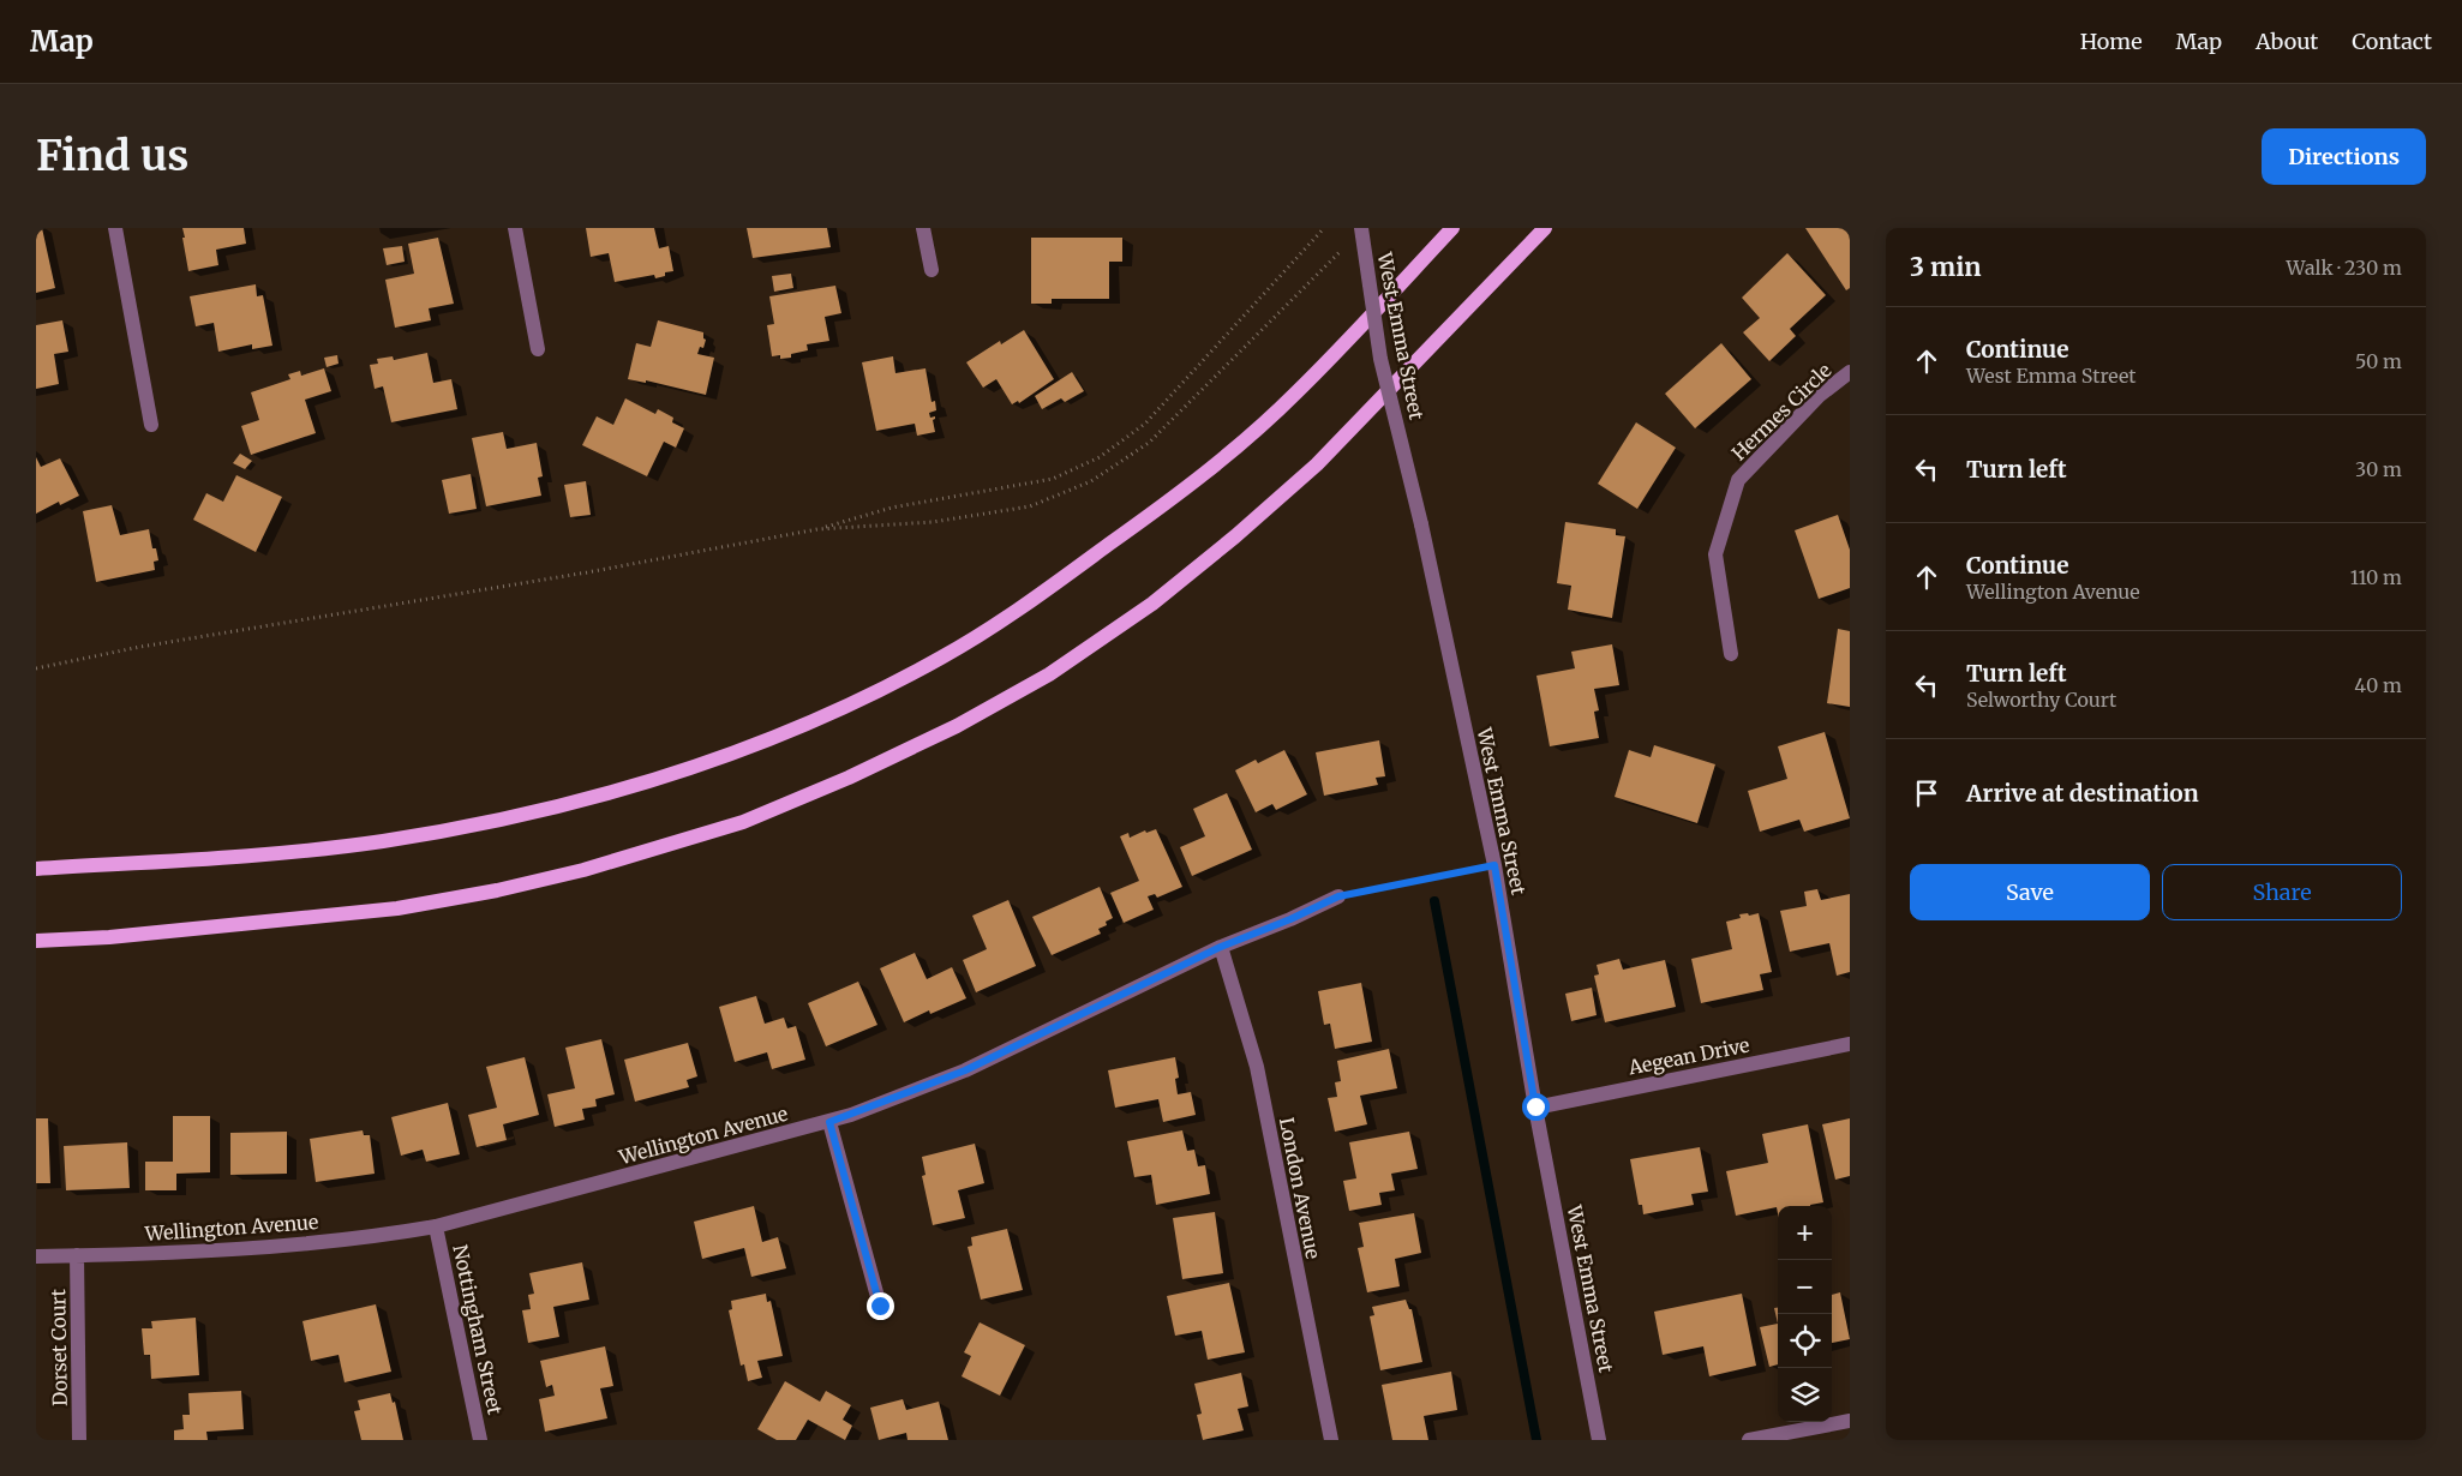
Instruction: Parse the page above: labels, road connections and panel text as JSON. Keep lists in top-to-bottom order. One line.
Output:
{"streets":{"street":["West Emma Street","Hermes Circle","Aegean Drive","Wellington Avenue","London Avenue","Nottingham Street","Dorset Court"]},"crossings":[["West Emma Street","Aegean Drive"],["Wellington Avenue","London Avenue"],["Wellington Avenue","Nottingham Street"],["Wellington Avenue","Dorset Court"]],"page":{"header":"Map","nav":["Home","Map","About","Contact"],"buttons":["Directions",["Save","Share"]],"title":"Find us","heading":["3 min","Walk · 230 m"],"list":[["Continue","West Emma Street","50 m"],["Turn left","30 m"],["Continue","Wellington Avenue","110 m"],["Turn left","Selworthy Court","40 m"],"Arrive at destination"],"map_buttons":["+","−"]}}
